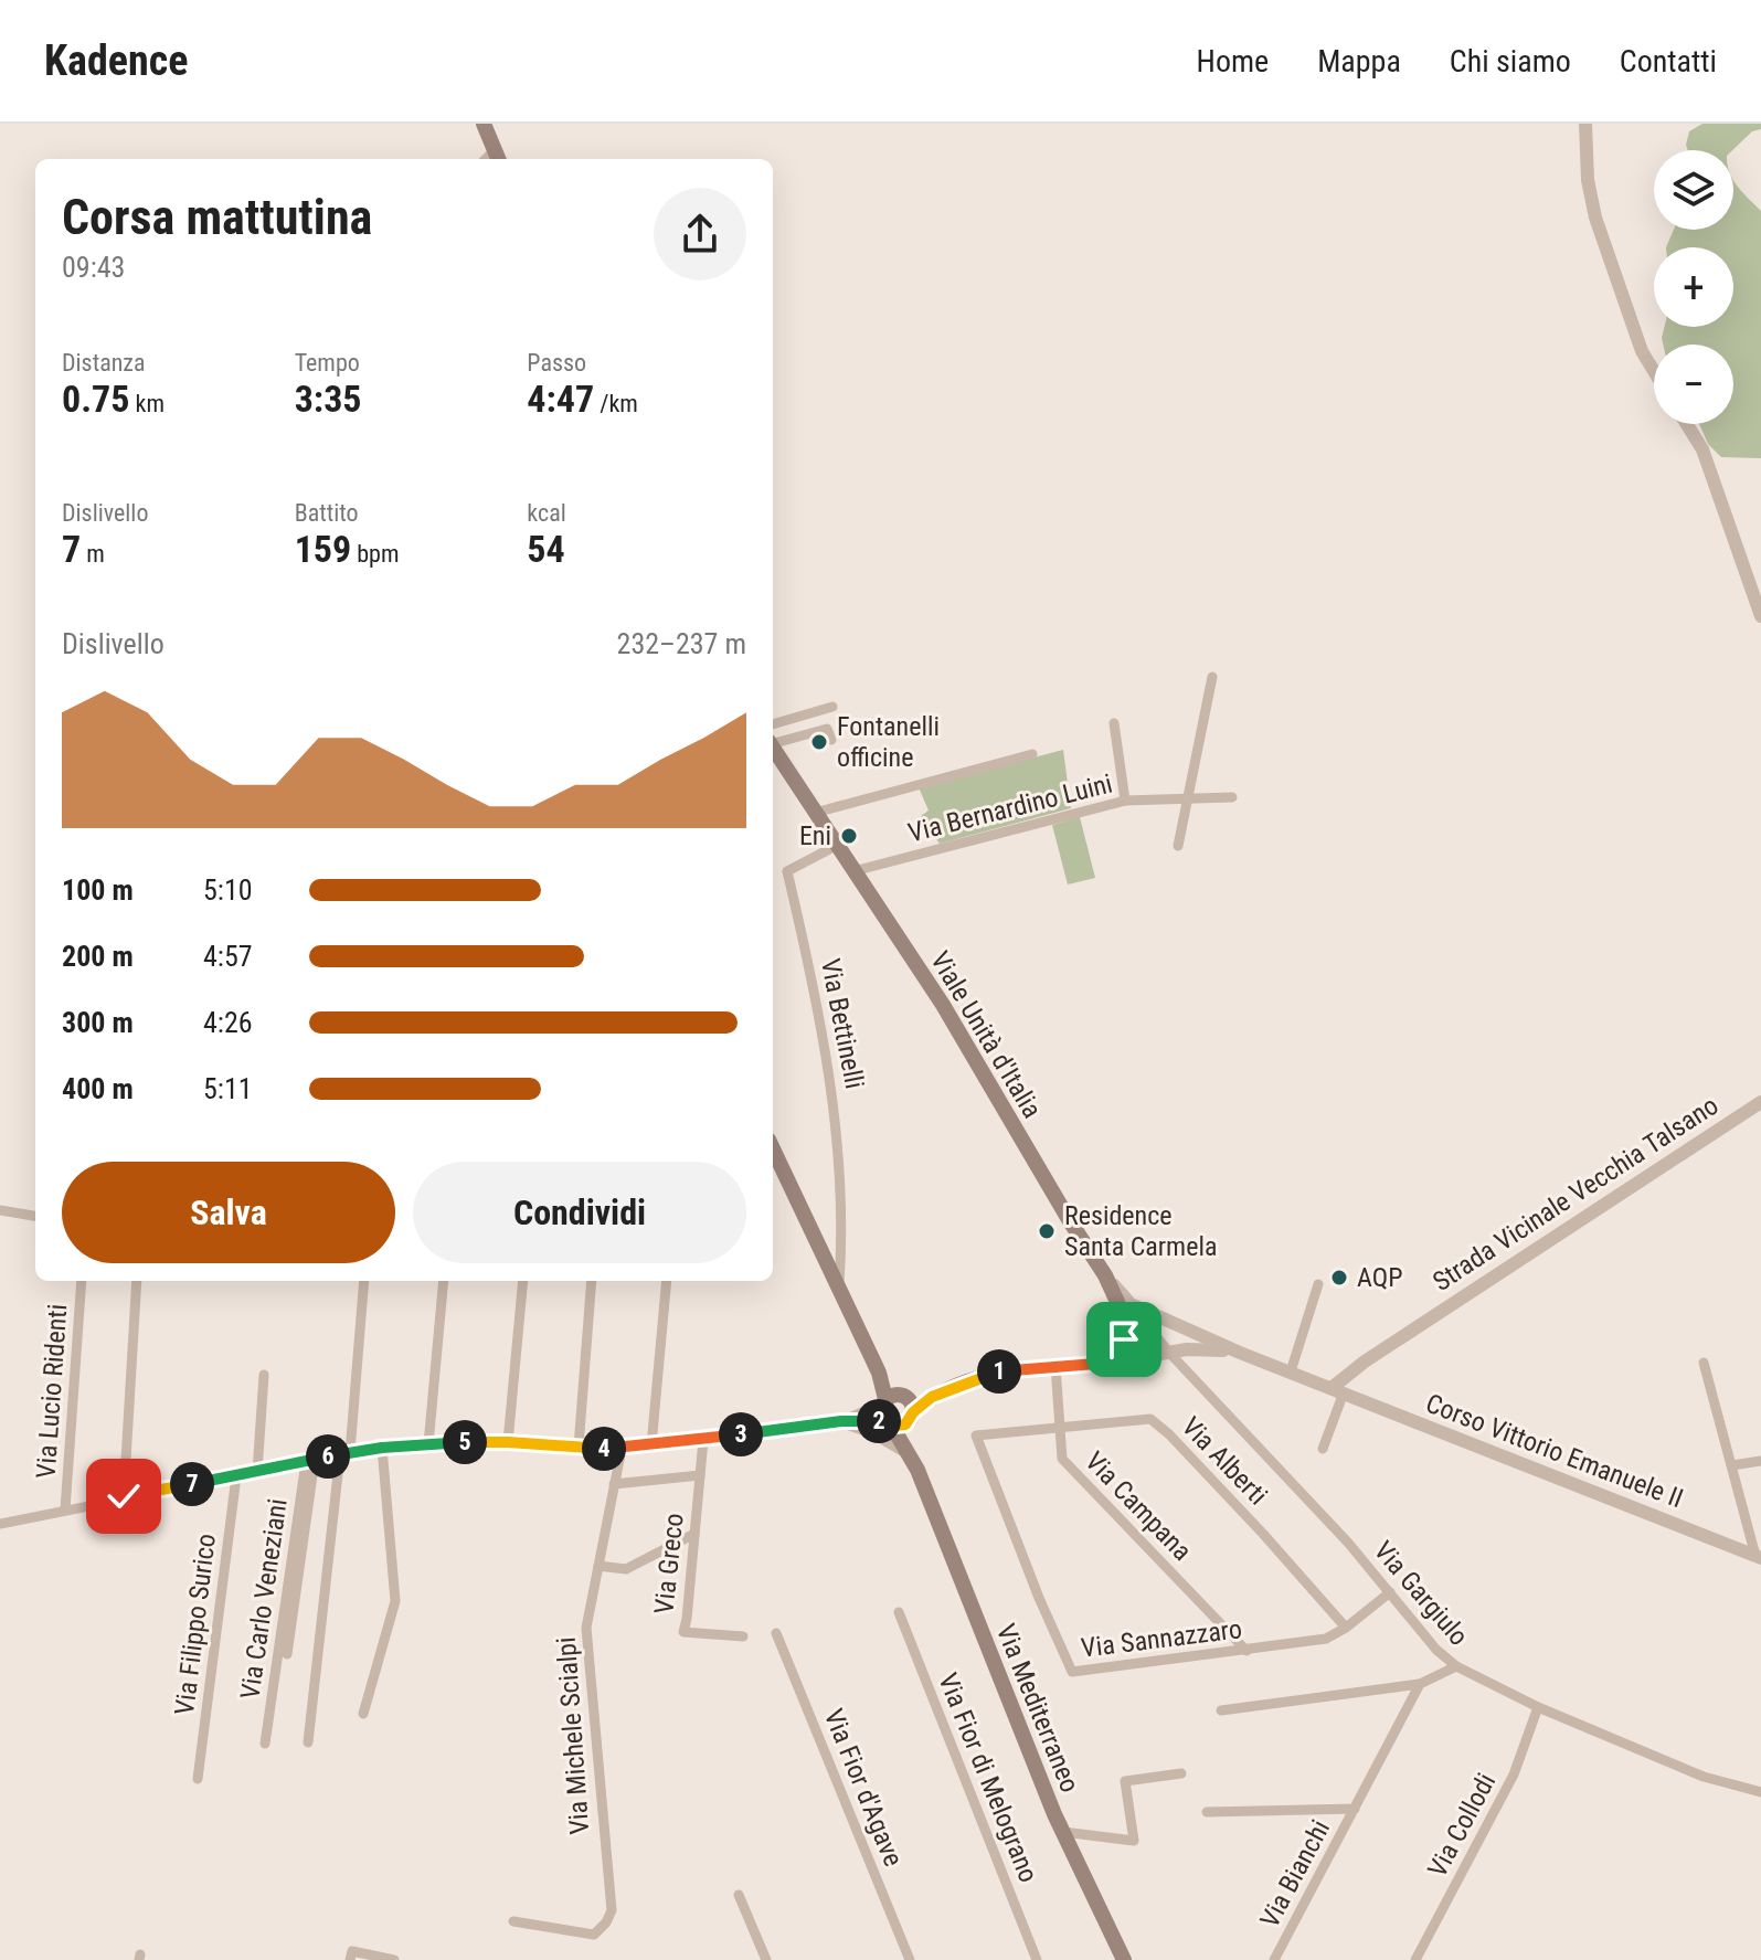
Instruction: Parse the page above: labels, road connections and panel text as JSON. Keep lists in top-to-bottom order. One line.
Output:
{"streets":{"main road":["Viale Unità d'Italia","Via Mediterraneo"],"street":["Via Bernardino Luini","Via Bettinelli","Strada Vicinale Vecchia Talsano","Via Lucio Ridenti","Corso Vittorio Emanuele II","Via Alberti","Via Campana","Via Greco","Via Gargiulo","Via Carlo Veneziani","Via Filippo Surico","Via Sannazzaro","Via Michele Scialpi","Via Fior di Melograno","Via Fior d'Agave","Via Collodi","Via Bianchi"]},"crossings":[["Via Bernardino Luini","Viale Unità d'Italia"],["Via Bettinelli","Viale Unità d'Italia"],["Strada Vicinale Vecchia Talsano","Corso Vittorio Emanuele II"],["Via Alberti","Via Campana"],["Via Alberti","Via Sannazzaro"],["Via Campana","Via Sannazzaro"],["Via Gargiulo","Via Sannazzaro"],["Via Gargiulo","Via Collodi"]],"places":["Fontanelli officine","Eni","Residence Santa Carmela","AQP"],"page":{"header":"Kadence","nav":["Home","Mappa","Chi siamo","Contatti"],"map_buttons":["+","−"],"heading":["Corsa mattutina","09:43"],"stats":[["Distanza","0.75 km"],["Tempo","3:35"],["Passo","4:47 /km"],["Dislivello","7 m"],["Battito","159 bpm"],["kcal","54"]],"chart":["Dislivello","232–237 m"],"list":[{"name":"100 m","note":"5:10"},{"name":"200 m","note":"4:57"},{"name":"300 m","note":"4:26"},{"name":"400 m","note":"5:11"}],"buttons":["Salva","Condividi"],"pins":["1","2","3","5","4","6","7"]}}
